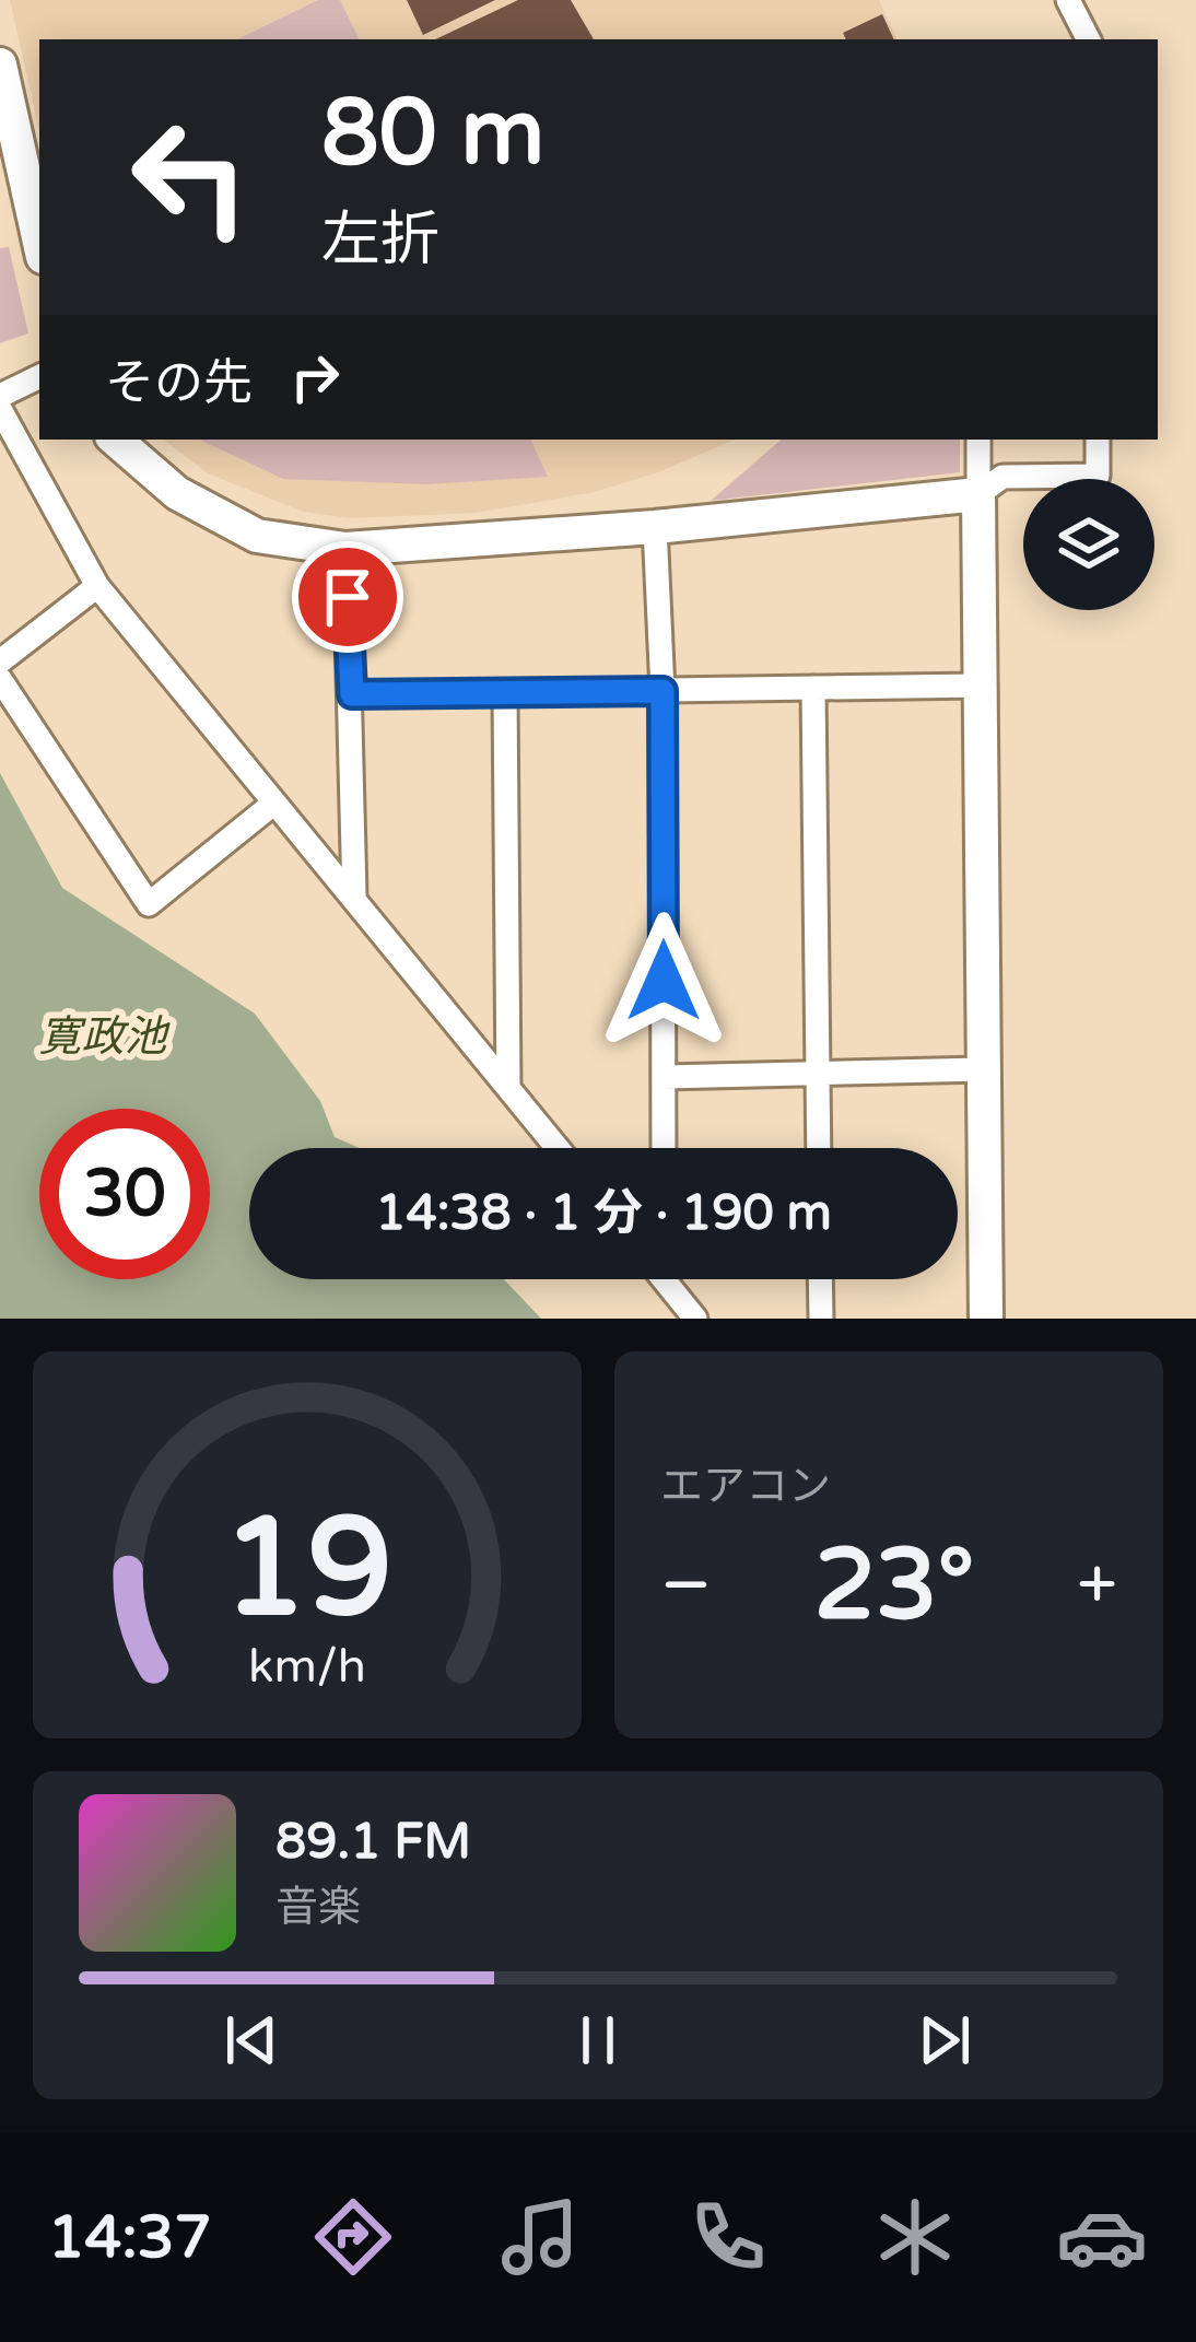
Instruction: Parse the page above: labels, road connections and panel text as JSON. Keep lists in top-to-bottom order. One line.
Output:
{"water":["寛政池"],"page":{"turn":["80 m","左折"],"then":"その先","limit":"30","trip":"14:38 · 1 分 · 190 m","tile":"エアコン","heat":["−","23°","+"],"song":["89.1 FM","音楽"],"tabs":"14:37","gauge":["19","km/h"]}}
